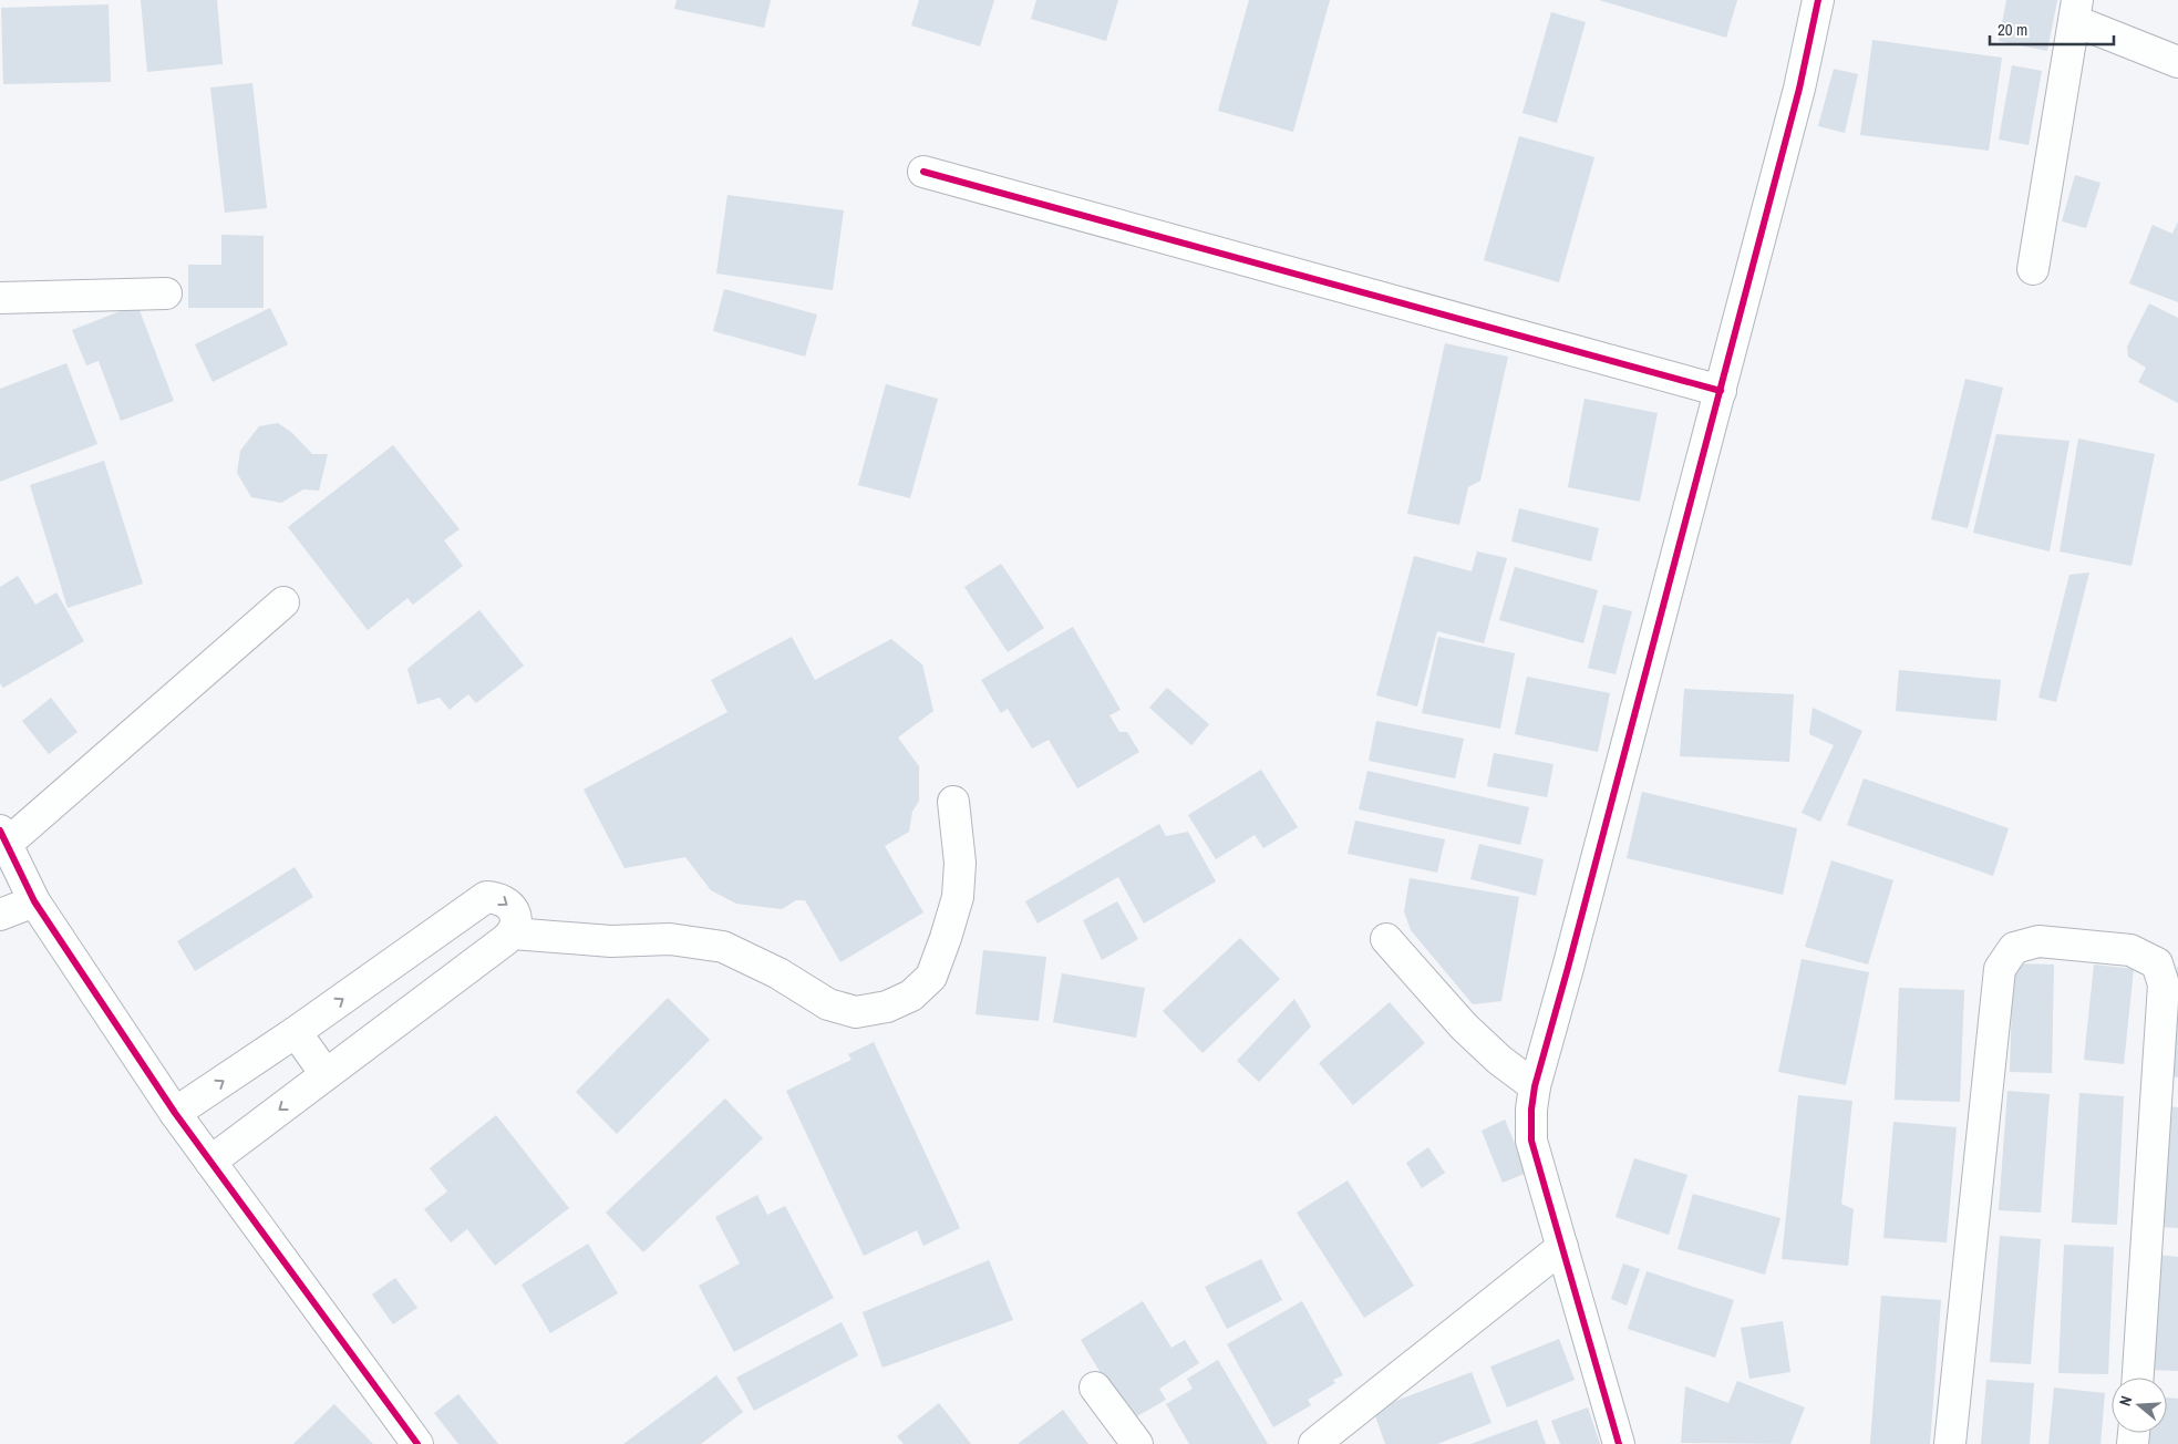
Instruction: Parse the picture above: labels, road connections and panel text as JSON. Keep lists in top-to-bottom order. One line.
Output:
{"scale_bar":"20 m","north":"left"}
